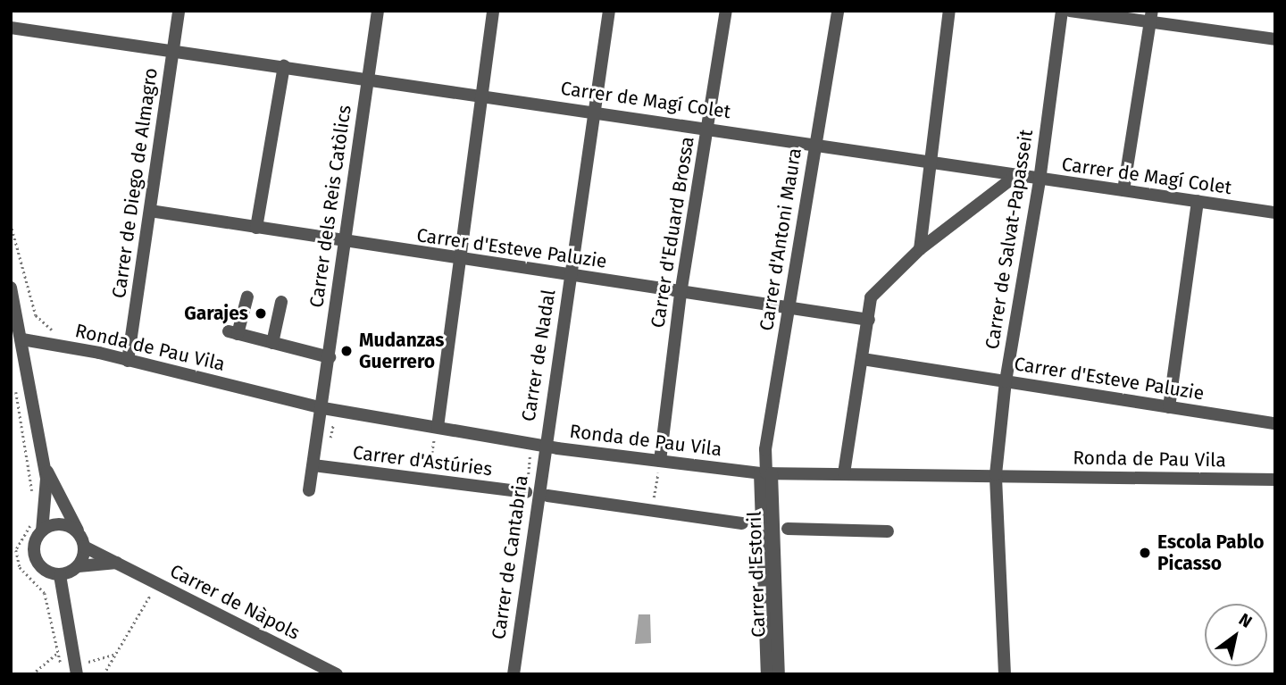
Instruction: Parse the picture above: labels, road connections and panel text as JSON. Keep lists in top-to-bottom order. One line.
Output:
{"streets":{"street":["Carrer de Magí Colet","Carrer de Diego de Almagro","Carrer dels Reis Catòlics","Carrer d'Eduard Brossa","Carrer d'Antoni Maura","Carrer de Salvat-Papasseit","Carrer d'Esteve Paluzie","Ronda de Pau Vila","Carrer de Nadal","Carrer d'Astúries","Carrer de Cantabria","Carrer d'Estoril","Carrer de Nàpols"]},"crossings":[["Carrer de Magí Colet","Carrer de Diego de Almagro"],["Carrer de Magí Colet","Carrer dels Reis Catòlics"],["Carrer de Magí Colet","Carrer d'Eduard Brossa"],["Carrer de Magí Colet","Carrer d'Antoni Maura"],["Carrer de Magí Colet","Carrer de Salvat-Papasseit"],["Carrer de Magí Colet","Carrer de Nadal"],["Carrer de Diego de Almagro","Carrer d'Esteve Paluzie"],["Carrer de Diego de Almagro","Ronda de Pau Vila"],["Carrer dels Reis Catòlics","Carrer d'Esteve Paluzie"],["Carrer dels Reis Catòlics","Ronda de Pau Vila"],["Carrer dels Reis Catòlics","Carrer d'Astúries"],["Carrer d'Eduard Brossa","Carrer d'Esteve Paluzie"],["Carrer d'Eduard Brossa","Ronda de Pau Vila"],["Carrer d'Antoni Maura","Carrer d'Esteve Paluzie"],["Carrer d'Antoni Maura","Ronda de Pau Vila"],["Carrer d'Antoni Maura","Carrer d'Estoril"],["Carrer de Salvat-Papasseit","Carrer d'Esteve Paluzie"],["Carrer de Salvat-Papasseit","Ronda de Pau Vila"],["Carrer d'Esteve Paluzie","Carrer de Nadal"],["Ronda de Pau Vila","Carrer de Nadal"],["Ronda de Pau Vila","Carrer de Cantabria"],["Ronda de Pau Vila","Carrer d'Estoril"],["Carrer de Nadal","Carrer de Cantabria"]],"places":["Garajes","Mudanzas Guerrero","Escola Pablo Picasso"],"north":"top right"}
